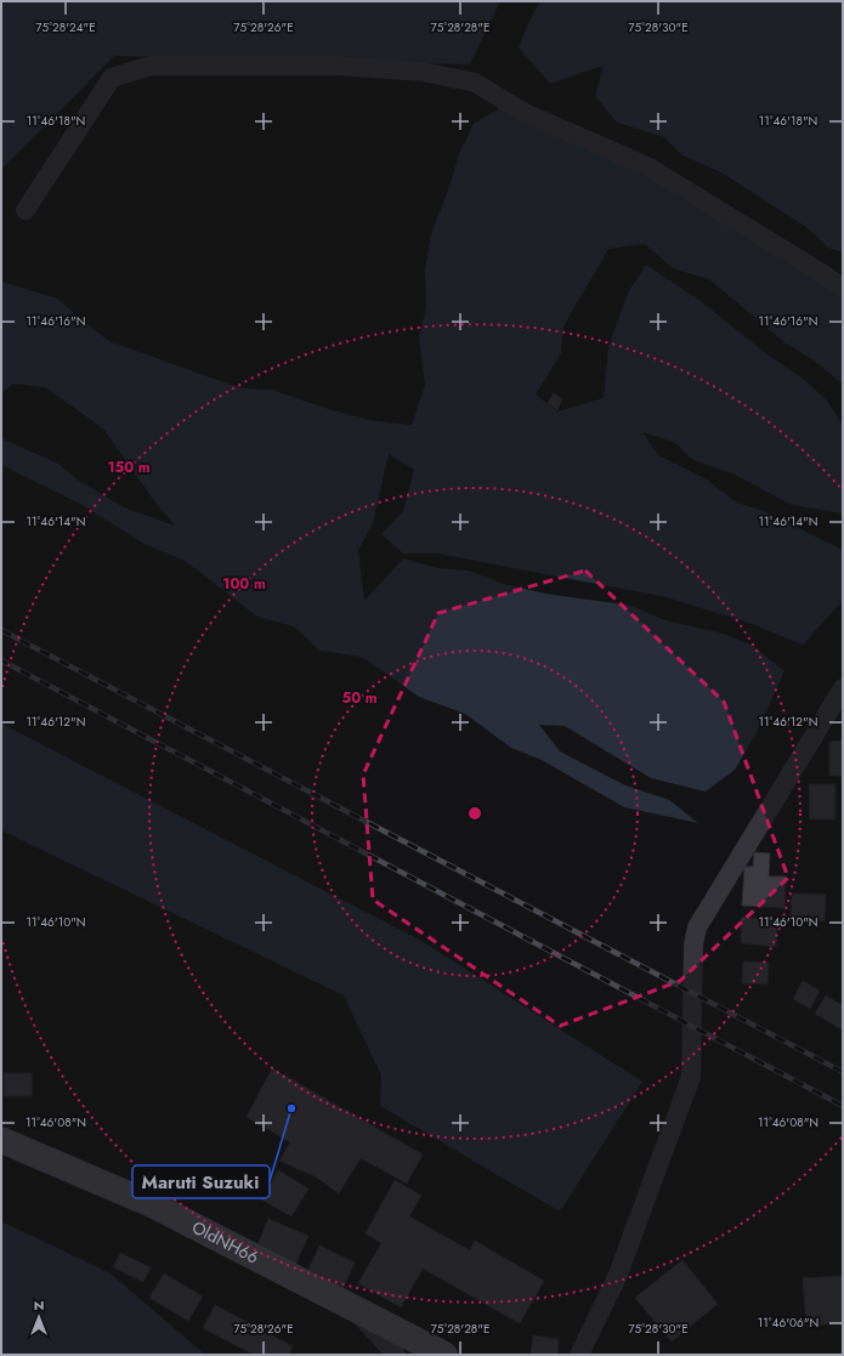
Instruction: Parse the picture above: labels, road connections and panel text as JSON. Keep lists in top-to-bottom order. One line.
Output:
{"streets":{"main road":["OldNH66"]},"places":["Maruti Suzuki"],"north":"top","coordinates":["75°28'24\"E","75°28'26\"E","75°28'28\"E","75°28'30\"E","11°46'18\"N","11°46'16\"N","11°46'14\"N","11°46'12\"N","11°46'10\"N","11°46'08\"N","11°46'06\"N"],"rings":["150 m","100 m","50 m"]}
